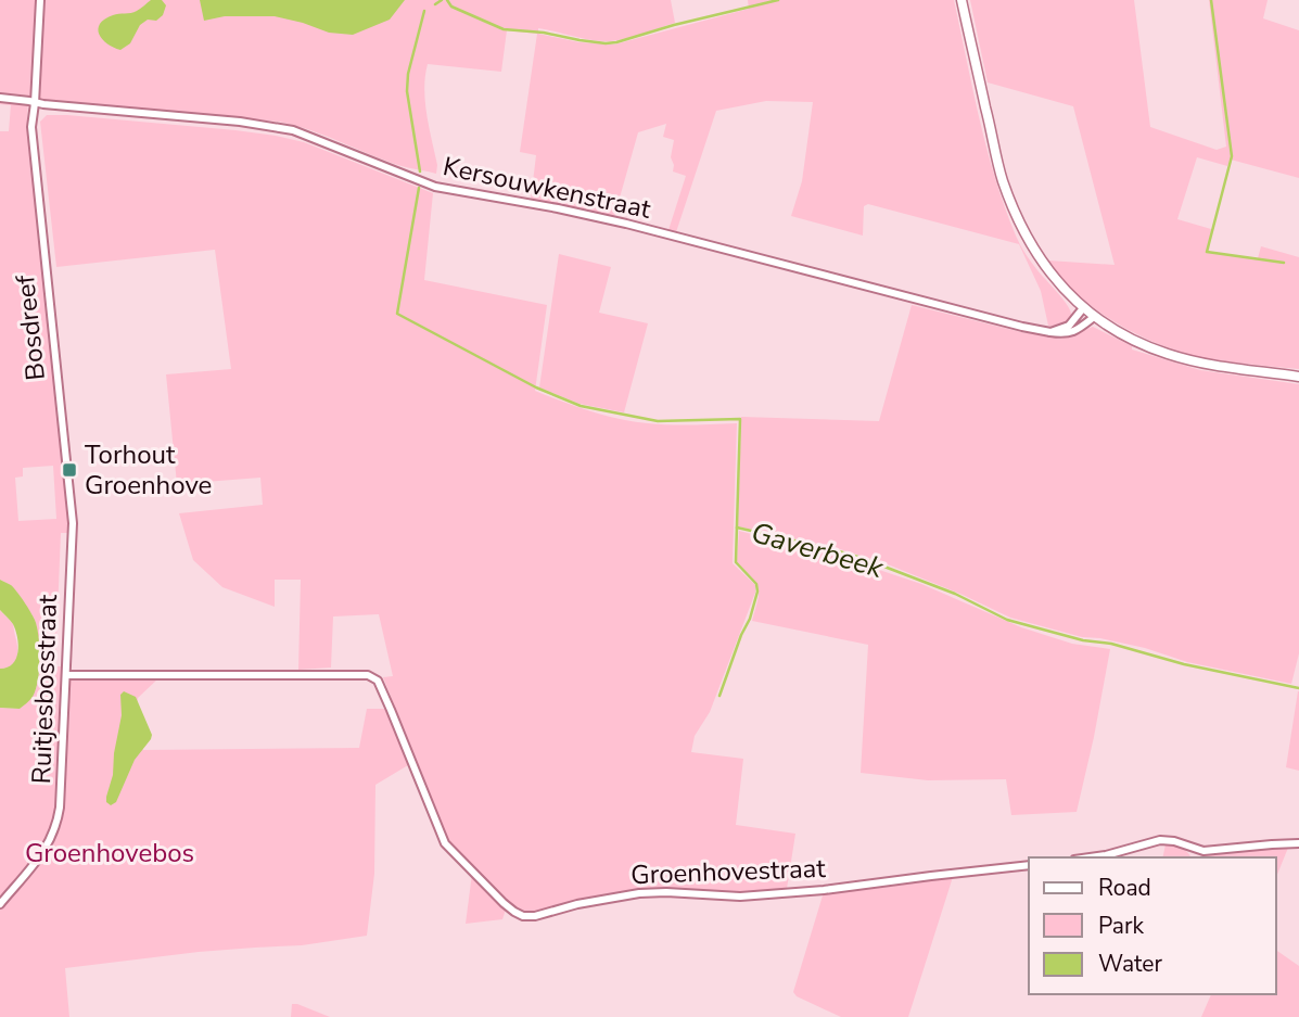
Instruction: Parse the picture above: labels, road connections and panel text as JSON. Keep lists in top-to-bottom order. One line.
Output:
{"streets":{"street":["Kersouwkenstraat","Bosdreef","Ruitjesbosstraat","Groenhovestraat"]},"crossings":[["Kersouwkenstraat","Bosdreef"],["Bosdreef","Ruitjesbosstraat"],["Ruitjesbosstraat","Groenhovestraat"]],"water":["Gaverbeek"],"parks":["Groenhovebos"],"places":{"transit":["Torhout Groenhove"]},"legend":["Road","Park","Water"]}
